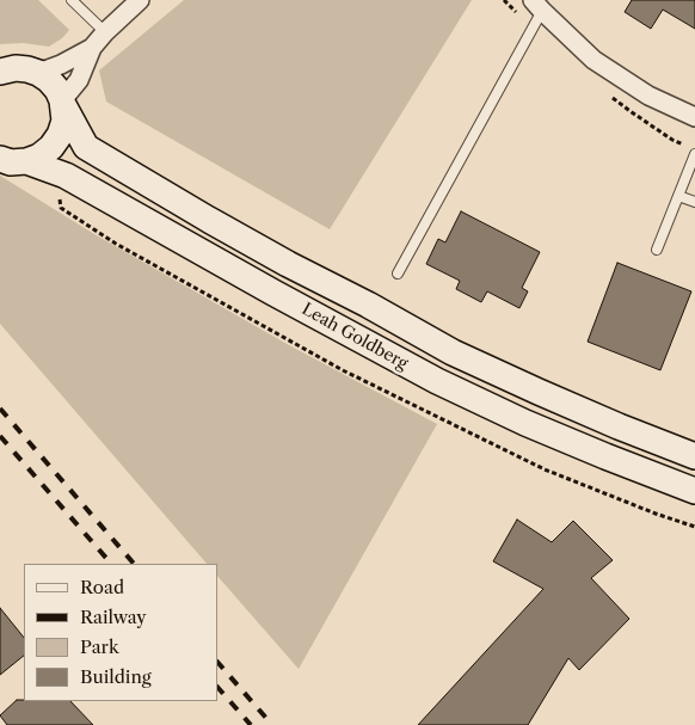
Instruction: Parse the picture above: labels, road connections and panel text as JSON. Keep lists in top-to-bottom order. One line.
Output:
{"streets":{"street":["Leah Goldberg"]},"legend":["Road","Railway","Park","Building"]}
